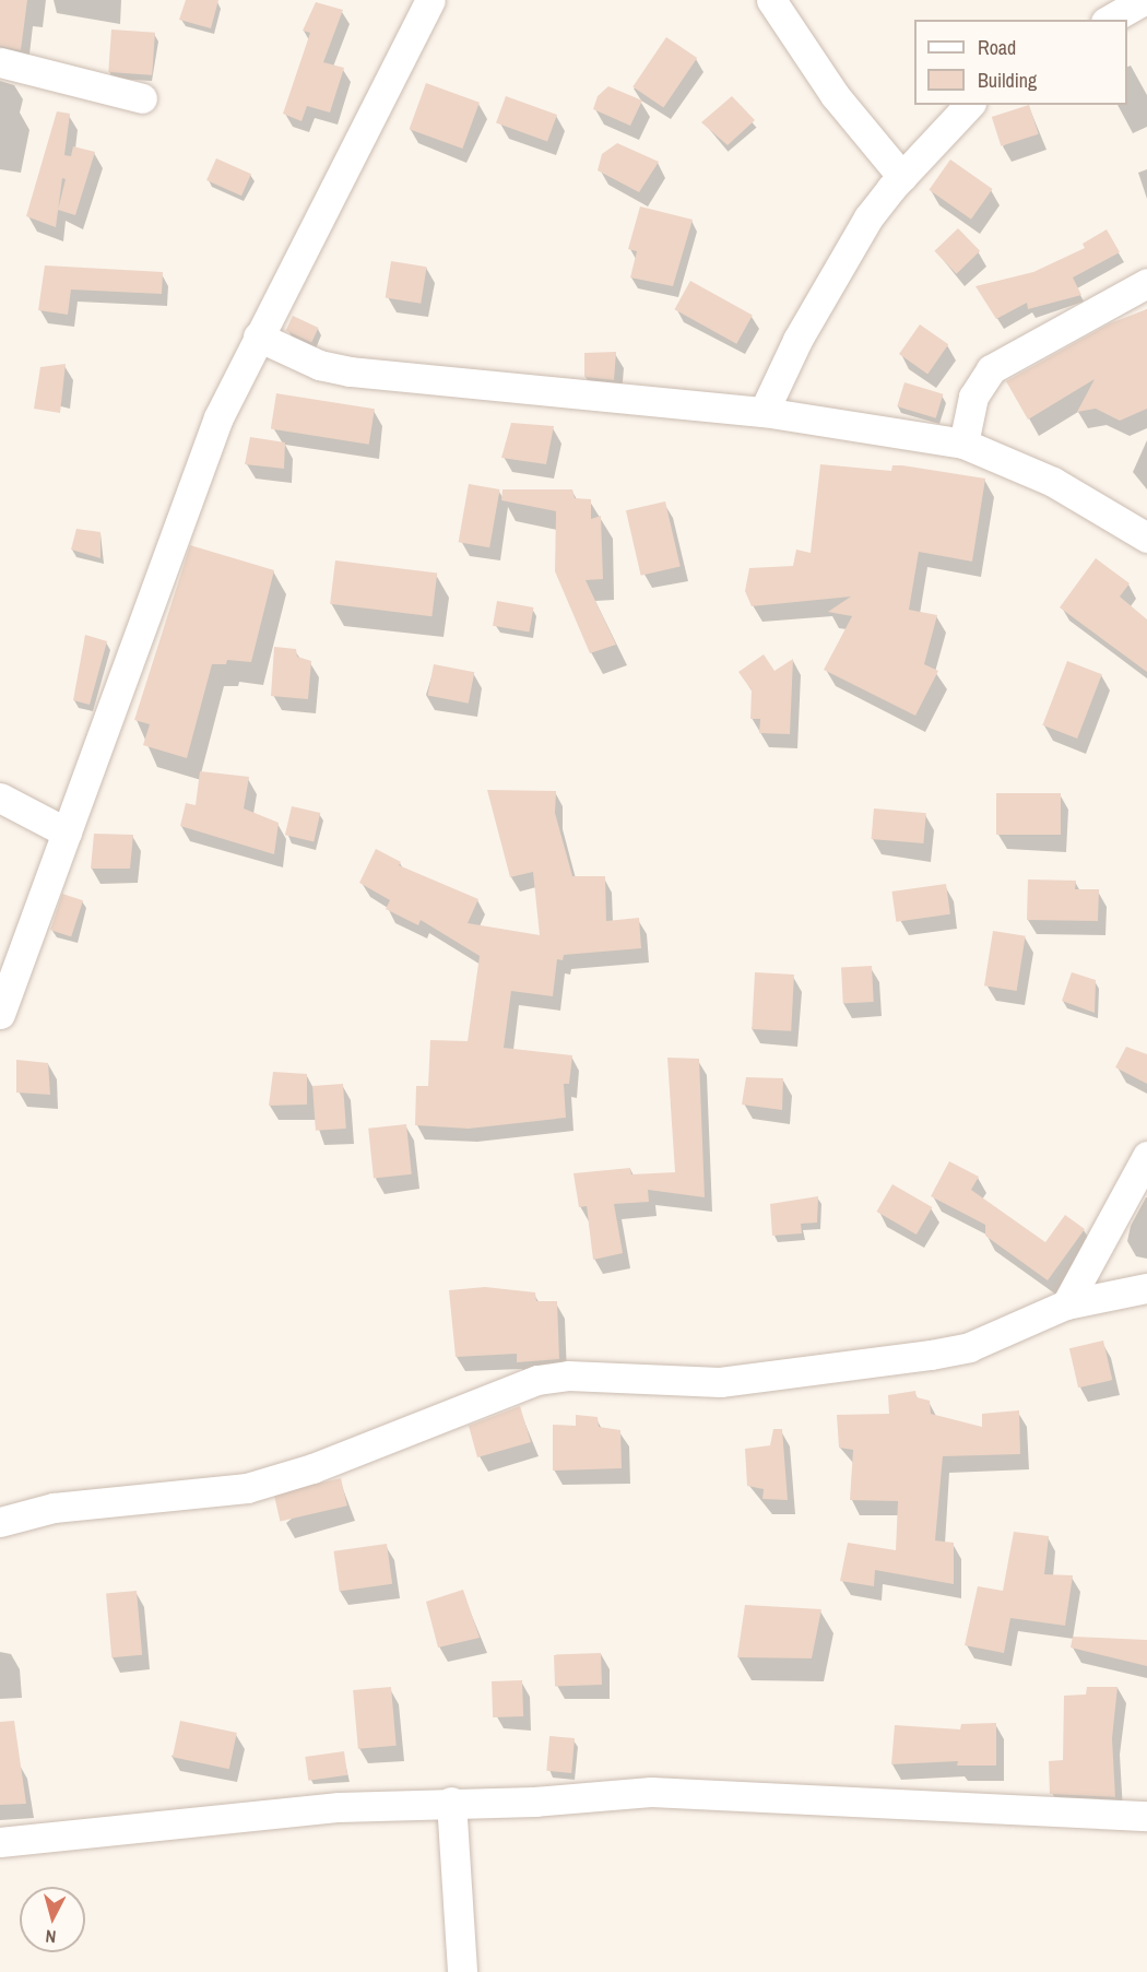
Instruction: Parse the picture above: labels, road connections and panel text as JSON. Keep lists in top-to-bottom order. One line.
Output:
{"legend":["Road","Building"],"north":"bottom"}
